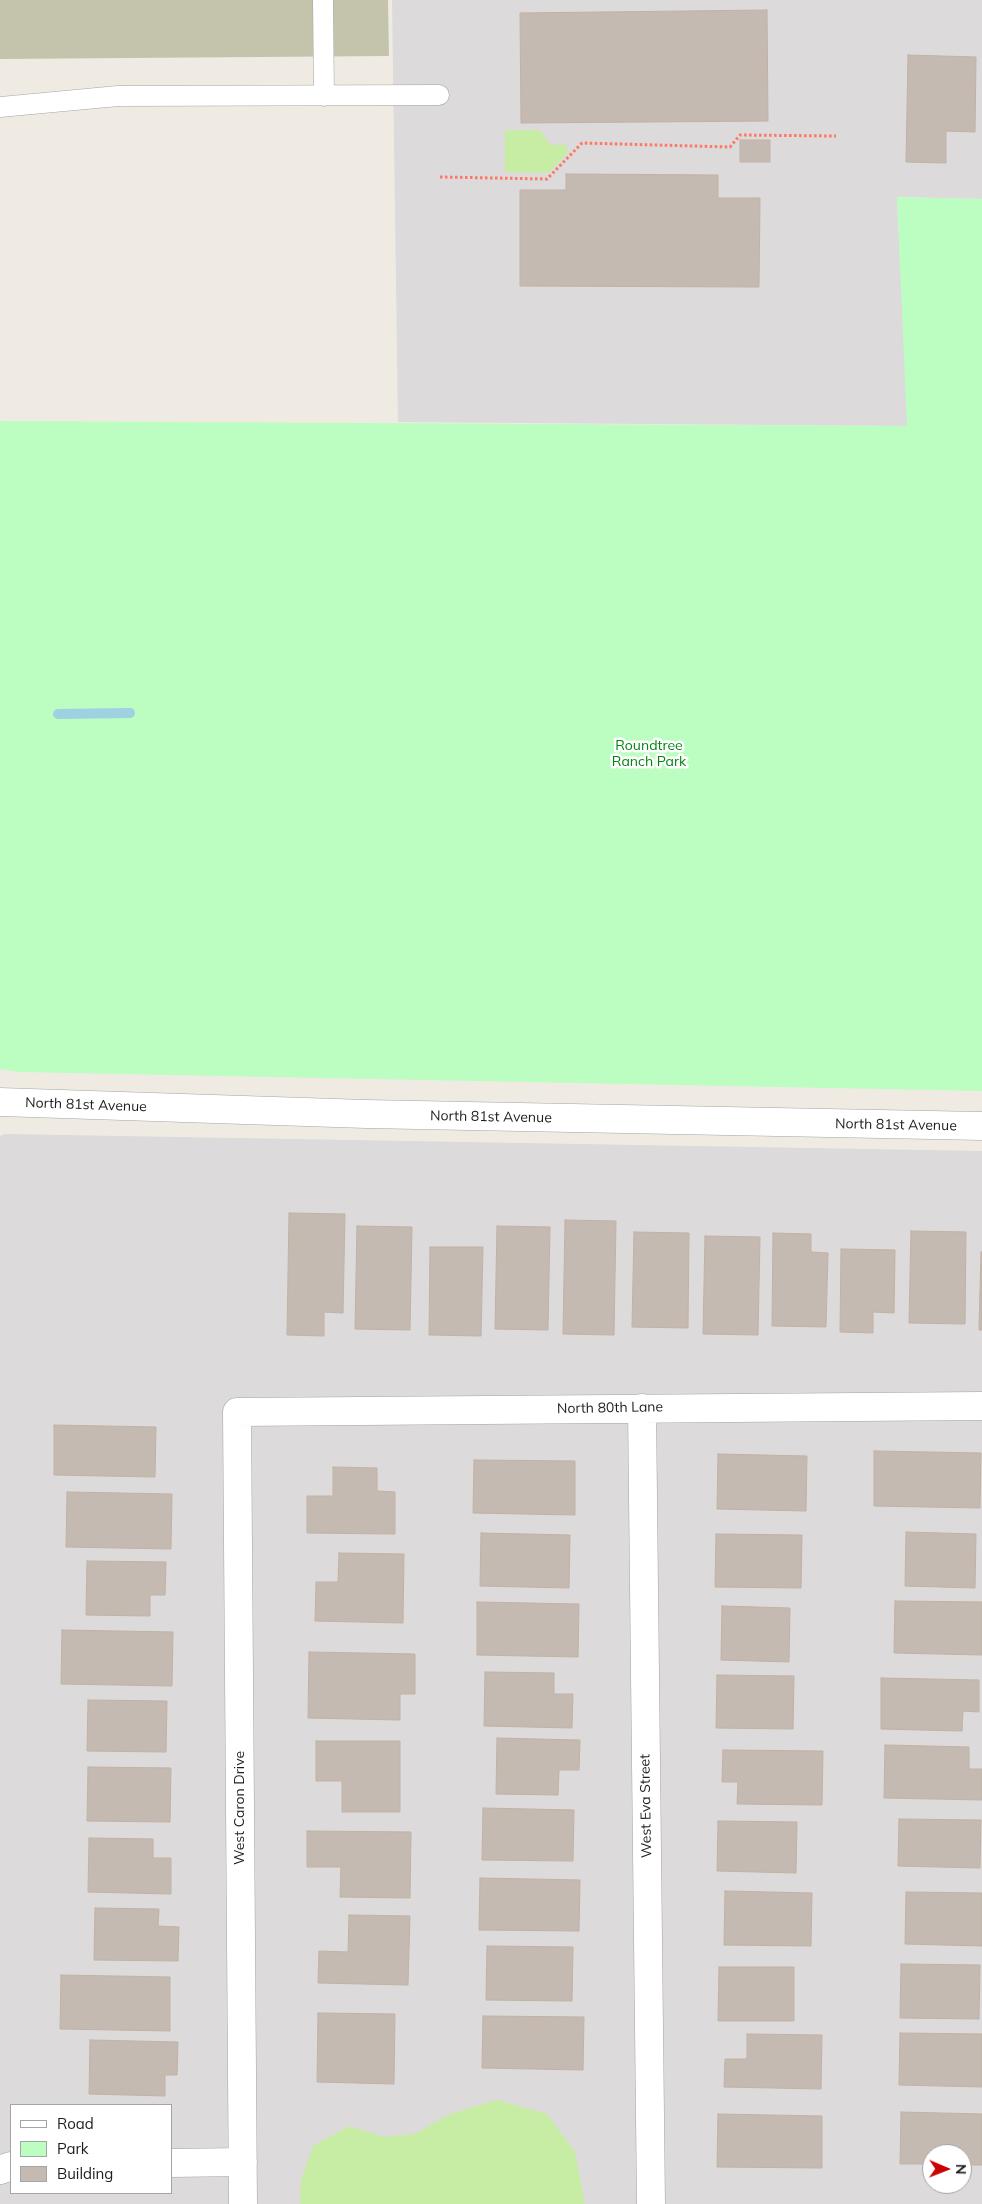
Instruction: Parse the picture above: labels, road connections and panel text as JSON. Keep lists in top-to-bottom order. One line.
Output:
{"streets":{"street":["North 81st Avenue","North 80th Lane","West Eva Street","West Caron Drive"]},"crossings":[["North 80th Lane","West Eva Street"],["North 80th Lane","West Caron Drive"]],"parks":["Roundtree Ranch Park"],"legend":["Road","Park","Building"],"north":"right"}
